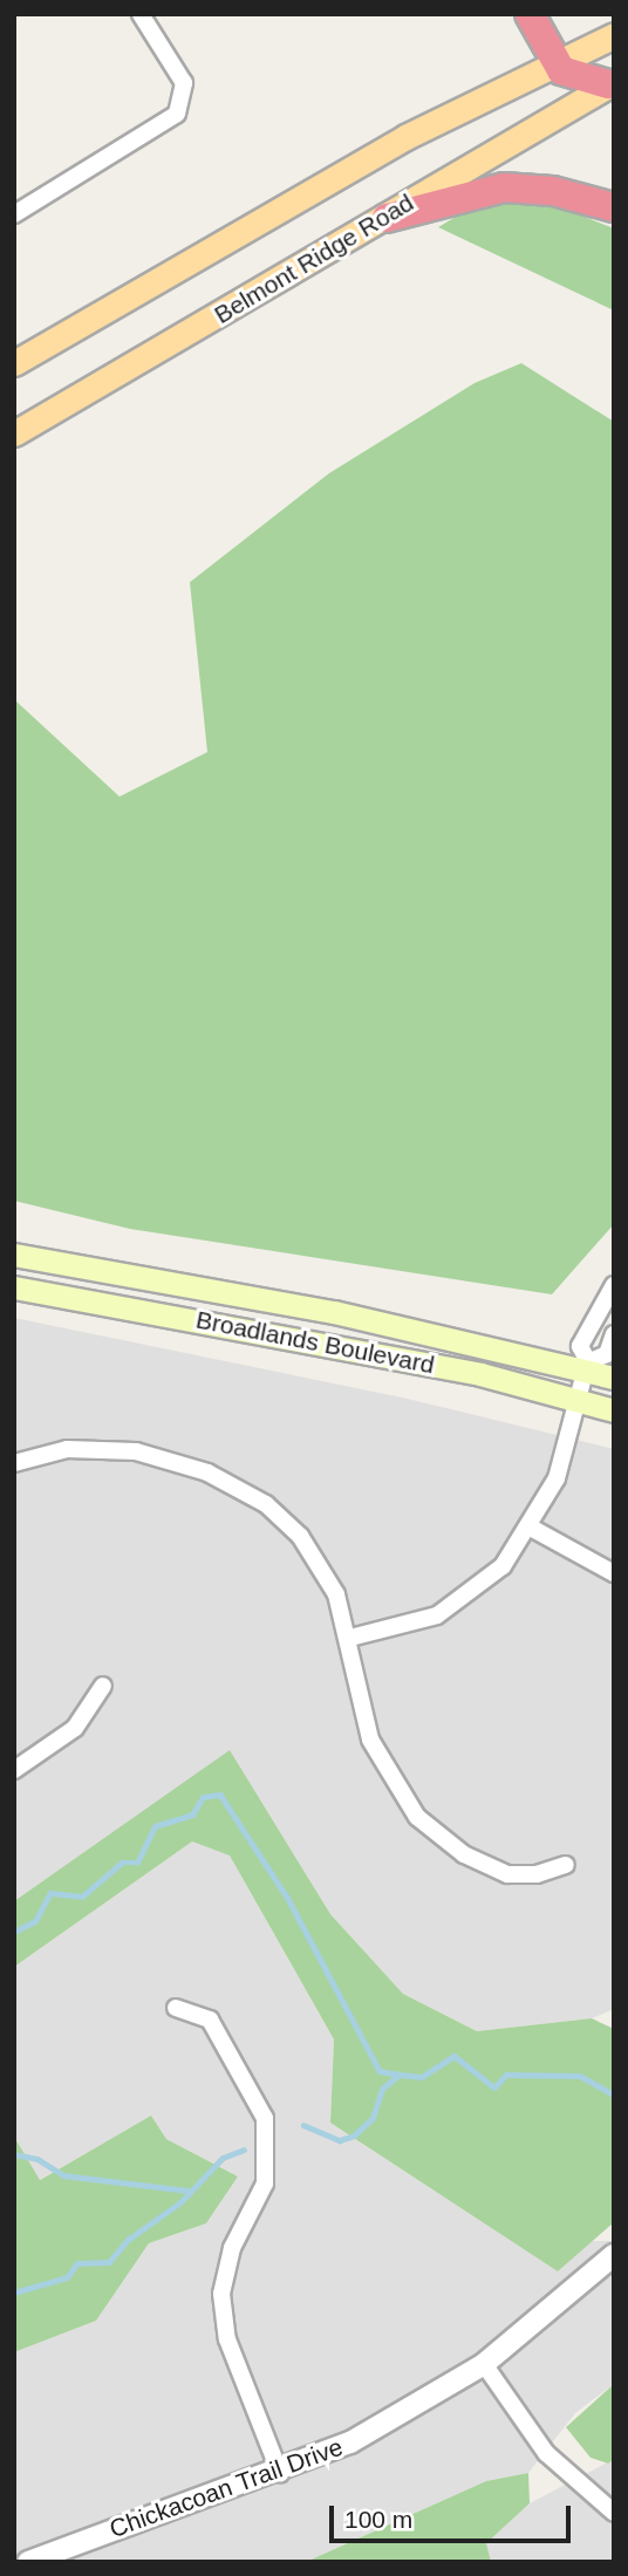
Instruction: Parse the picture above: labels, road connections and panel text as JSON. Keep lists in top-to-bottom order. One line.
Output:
{"streets":{"main road":["Belmont Ridge Road","Broadlands Boulevard"],"street":["Chickacoan Trail Drive"]},"scale_bar":"100 m"}
